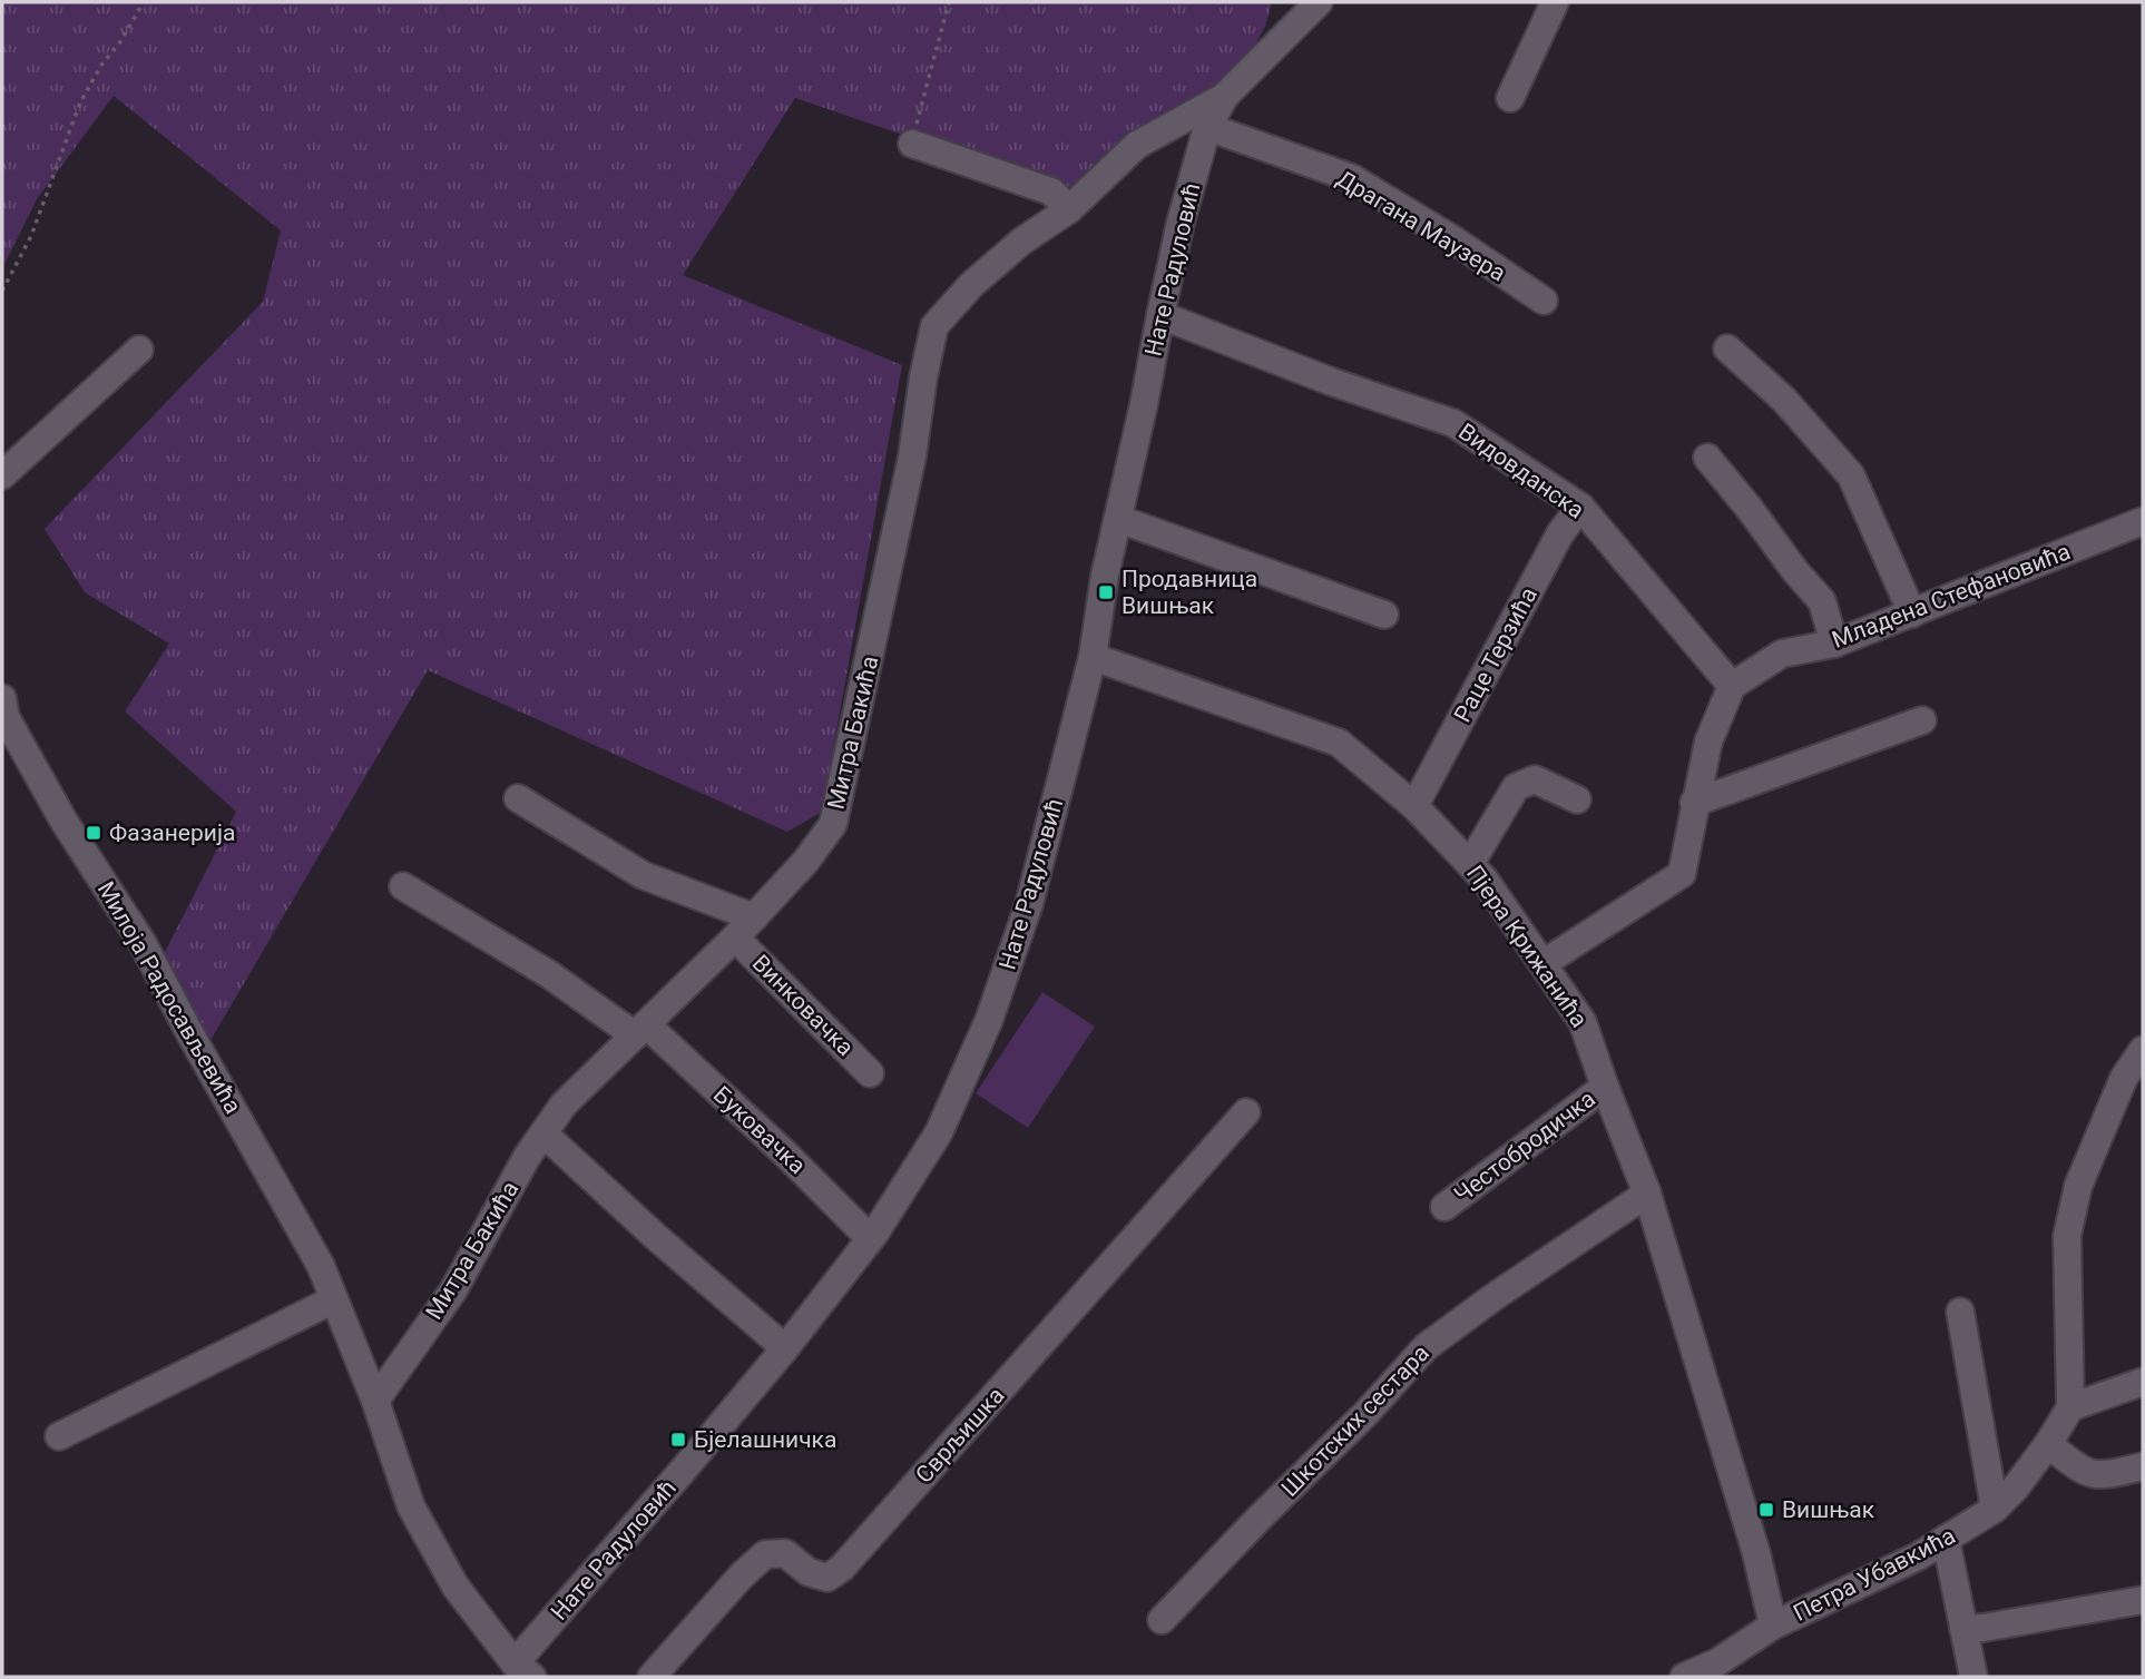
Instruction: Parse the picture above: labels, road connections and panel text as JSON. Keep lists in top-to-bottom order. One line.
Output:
{"streets":{"street":["Драгана Маузера","Нате Радуловић","Видовданска","Младена Стефановића","Раце Терзића","Митра Бакића","Пјера Крижанића","Милоја Радосављевића","Винковачка","Буковачка","Честобродичка","Шкотских сестара","Сврљишка","Петра Убавкића"]},"crossings":[["Драгана Маузера","Нате Радуловић"],["Нате Радуловић","Видовданска"],["Нате Радуловић","Митра Бакића"],["Нате Радуловић","Пјера Крижанића"],["Нате Радуловић","Милоја Радосављевића"],["Нате Радуловић","Буковачка"],["Видовданска","Младена Стефановића"],["Видовданска","Раце Терзића"],["Раце Терзића","Пјера Крижанића"],["Митра Бакића","Милоја Радосављевића"],["Митра Бакића","Винковачка"],["Митра Бакића","Буковачка"],["Пјера Крижанића","Честобродичка"],["Пјера Крижанића","Шкотских сестара"],["Пјера Крижанића","Петра Убавкића"]],"places":{"transit":["Продавница Вишњак","Фазанерија","Бјелашничка","Вишњак"]}}
